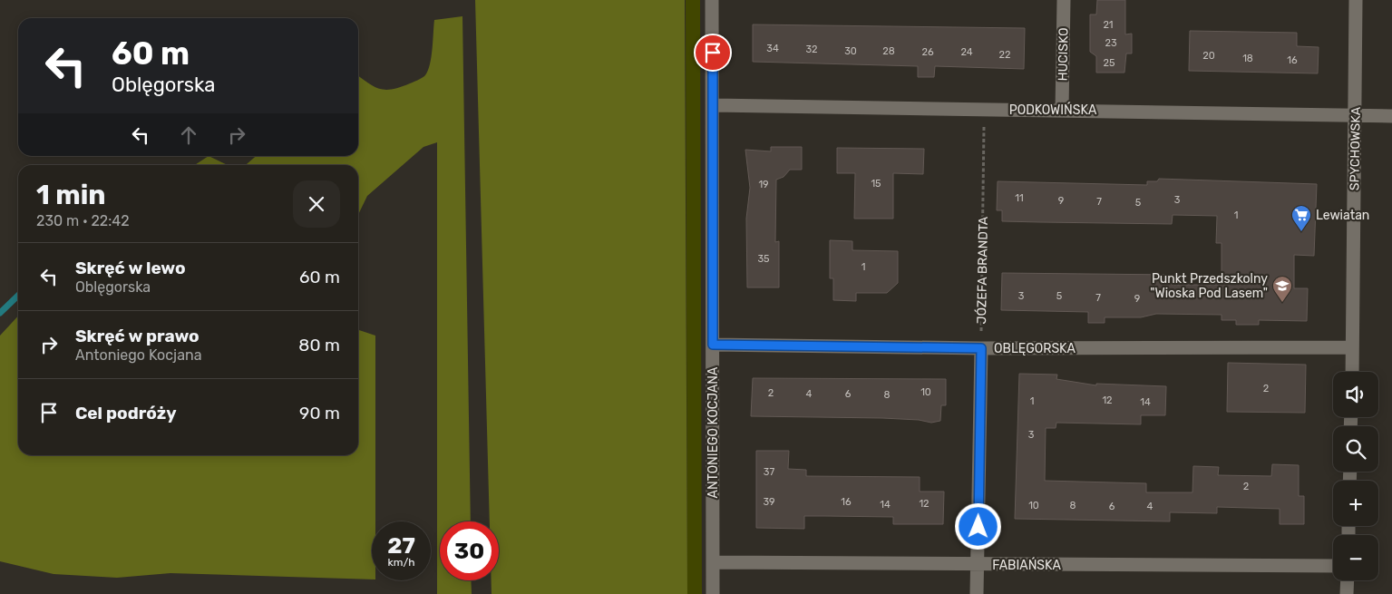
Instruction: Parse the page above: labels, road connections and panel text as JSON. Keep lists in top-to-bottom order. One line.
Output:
{"streets":{"street":["HUCISKO","PODKOWIŃSKA","SPYCHOWSKA","OBLĘGORSKA","ANTONIEGO KOCJANA","FABIAŃSKA"],"path":["JÓZEFA BRANDTA"]},"crossings":[["HUCISKO","PODKOWIŃSKA"],["PODKOWIŃSKA","SPYCHOWSKA"],["PODKOWIŃSKA","JÓZEFA BRANDTA"],["PODKOWIŃSKA","ANTONIEGO KOCJANA"],["SPYCHOWSKA","OBLĘGORSKA"],["JÓZEFA BRANDTA","OBLĘGORSKA"],["OBLĘGORSKA","ANTONIEGO KOCJANA"],["ANTONIEGO KOCJANA","FABIAŃSKA"]],"places":{"supermarket":["Lewiatan"],"school or university":["Punkt Przedszkolny \"Wioska Pod Lasem\""]},"house_numbers":["21","23","34","32","30","28","26","24","22","20","18","16","25","15","19","11","3","9","7","5","1","35","1","3","5","7","9","2","10","2","4","6","8","12","1","14","3","37","2","39","16","12","14","10","8","6","4"],"page":{"turn":["60 m","Oblęgorska"],"heading":["1 min","230 m · 22:42"],"list":[{"name":"Skręć w lewo","note":"Oblęgorska","value":"60 m"},{"name":"Skręć w prawo","note":"Antoniego Kocjana","value":"80 m"},{"name":"Cel podróży","value":"90 m"}],"map_buttons":["+","−"],"speed":"27 km/h","limit":"30"}}
